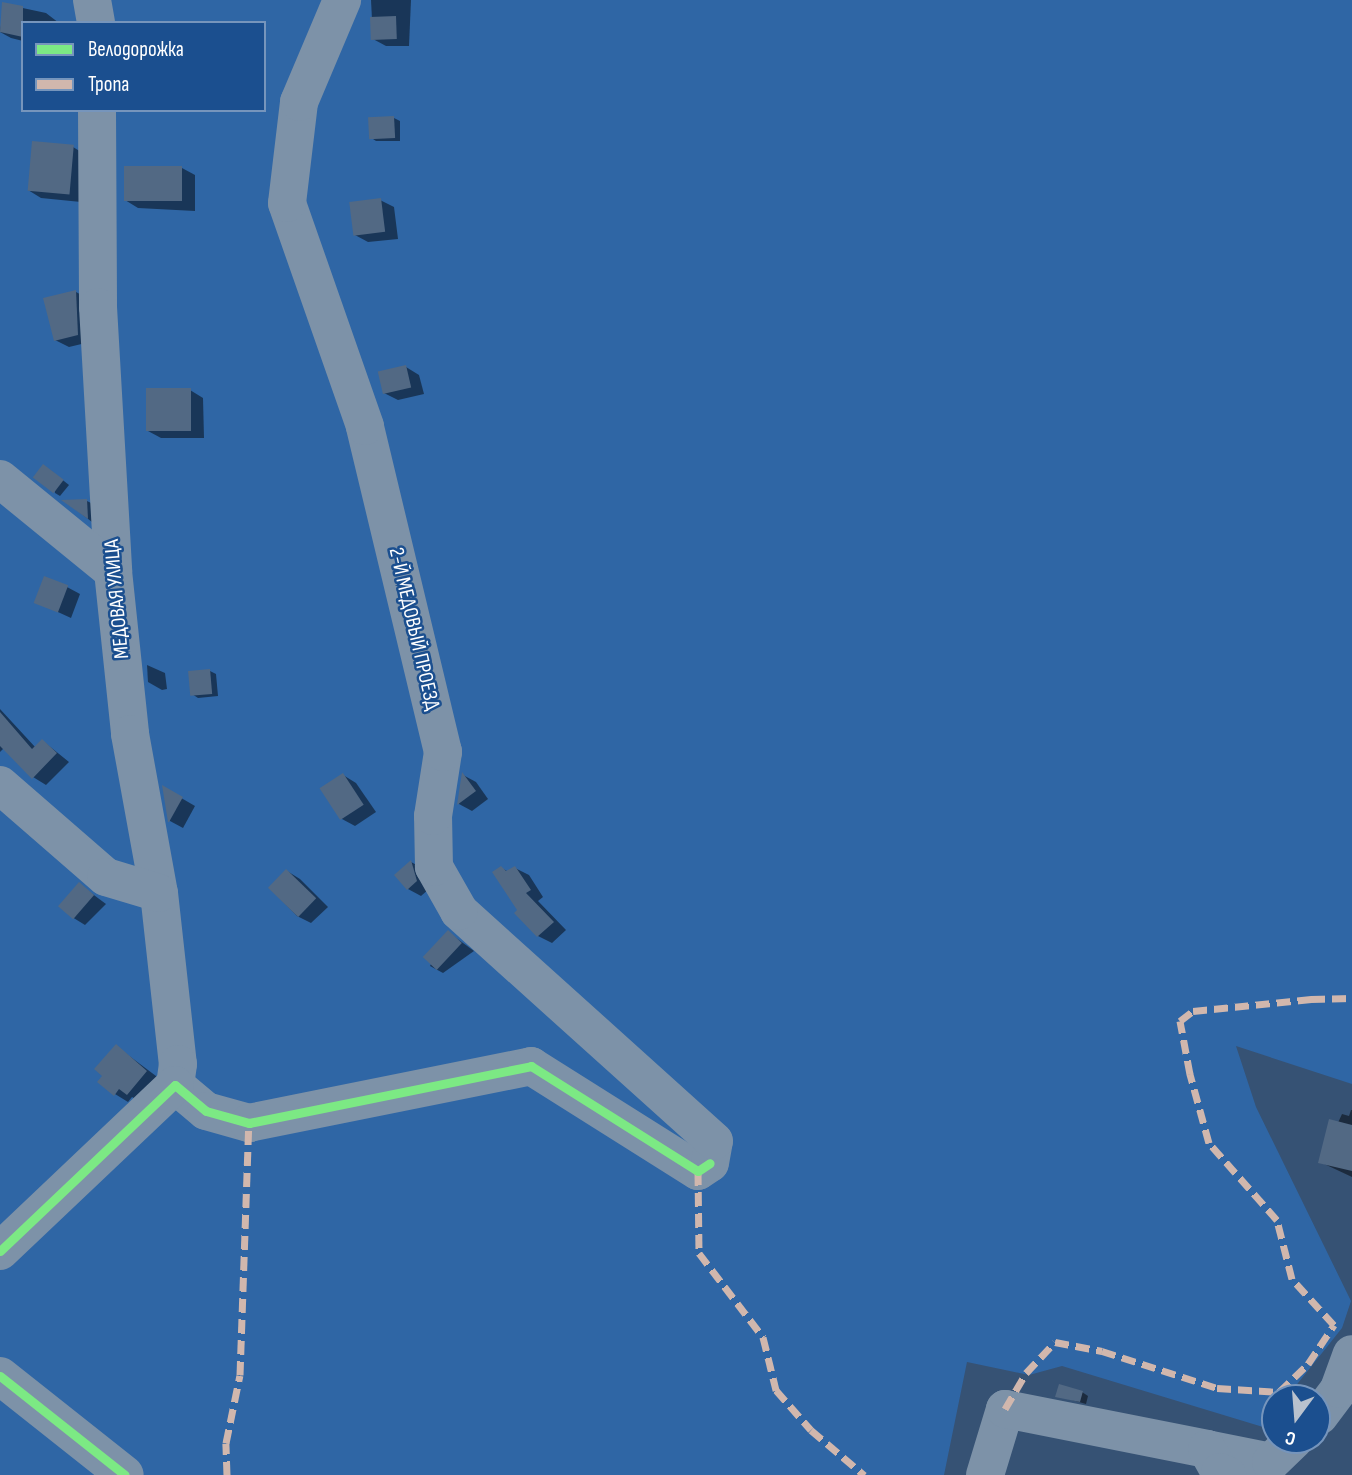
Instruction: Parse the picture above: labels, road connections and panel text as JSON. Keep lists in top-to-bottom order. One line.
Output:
{"streets":{"street":["МЕДОВАЯ УЛИЦА","2-Й МЕДОВЫЙ ПРОЕЗД"]},"crossings":[["МЕДОВАЯ УЛИЦА","2-Й МЕДОВЫЙ ПРОЕЗД"]],"legend":["Велодорожка","Тропа"],"north":"bottom"}
